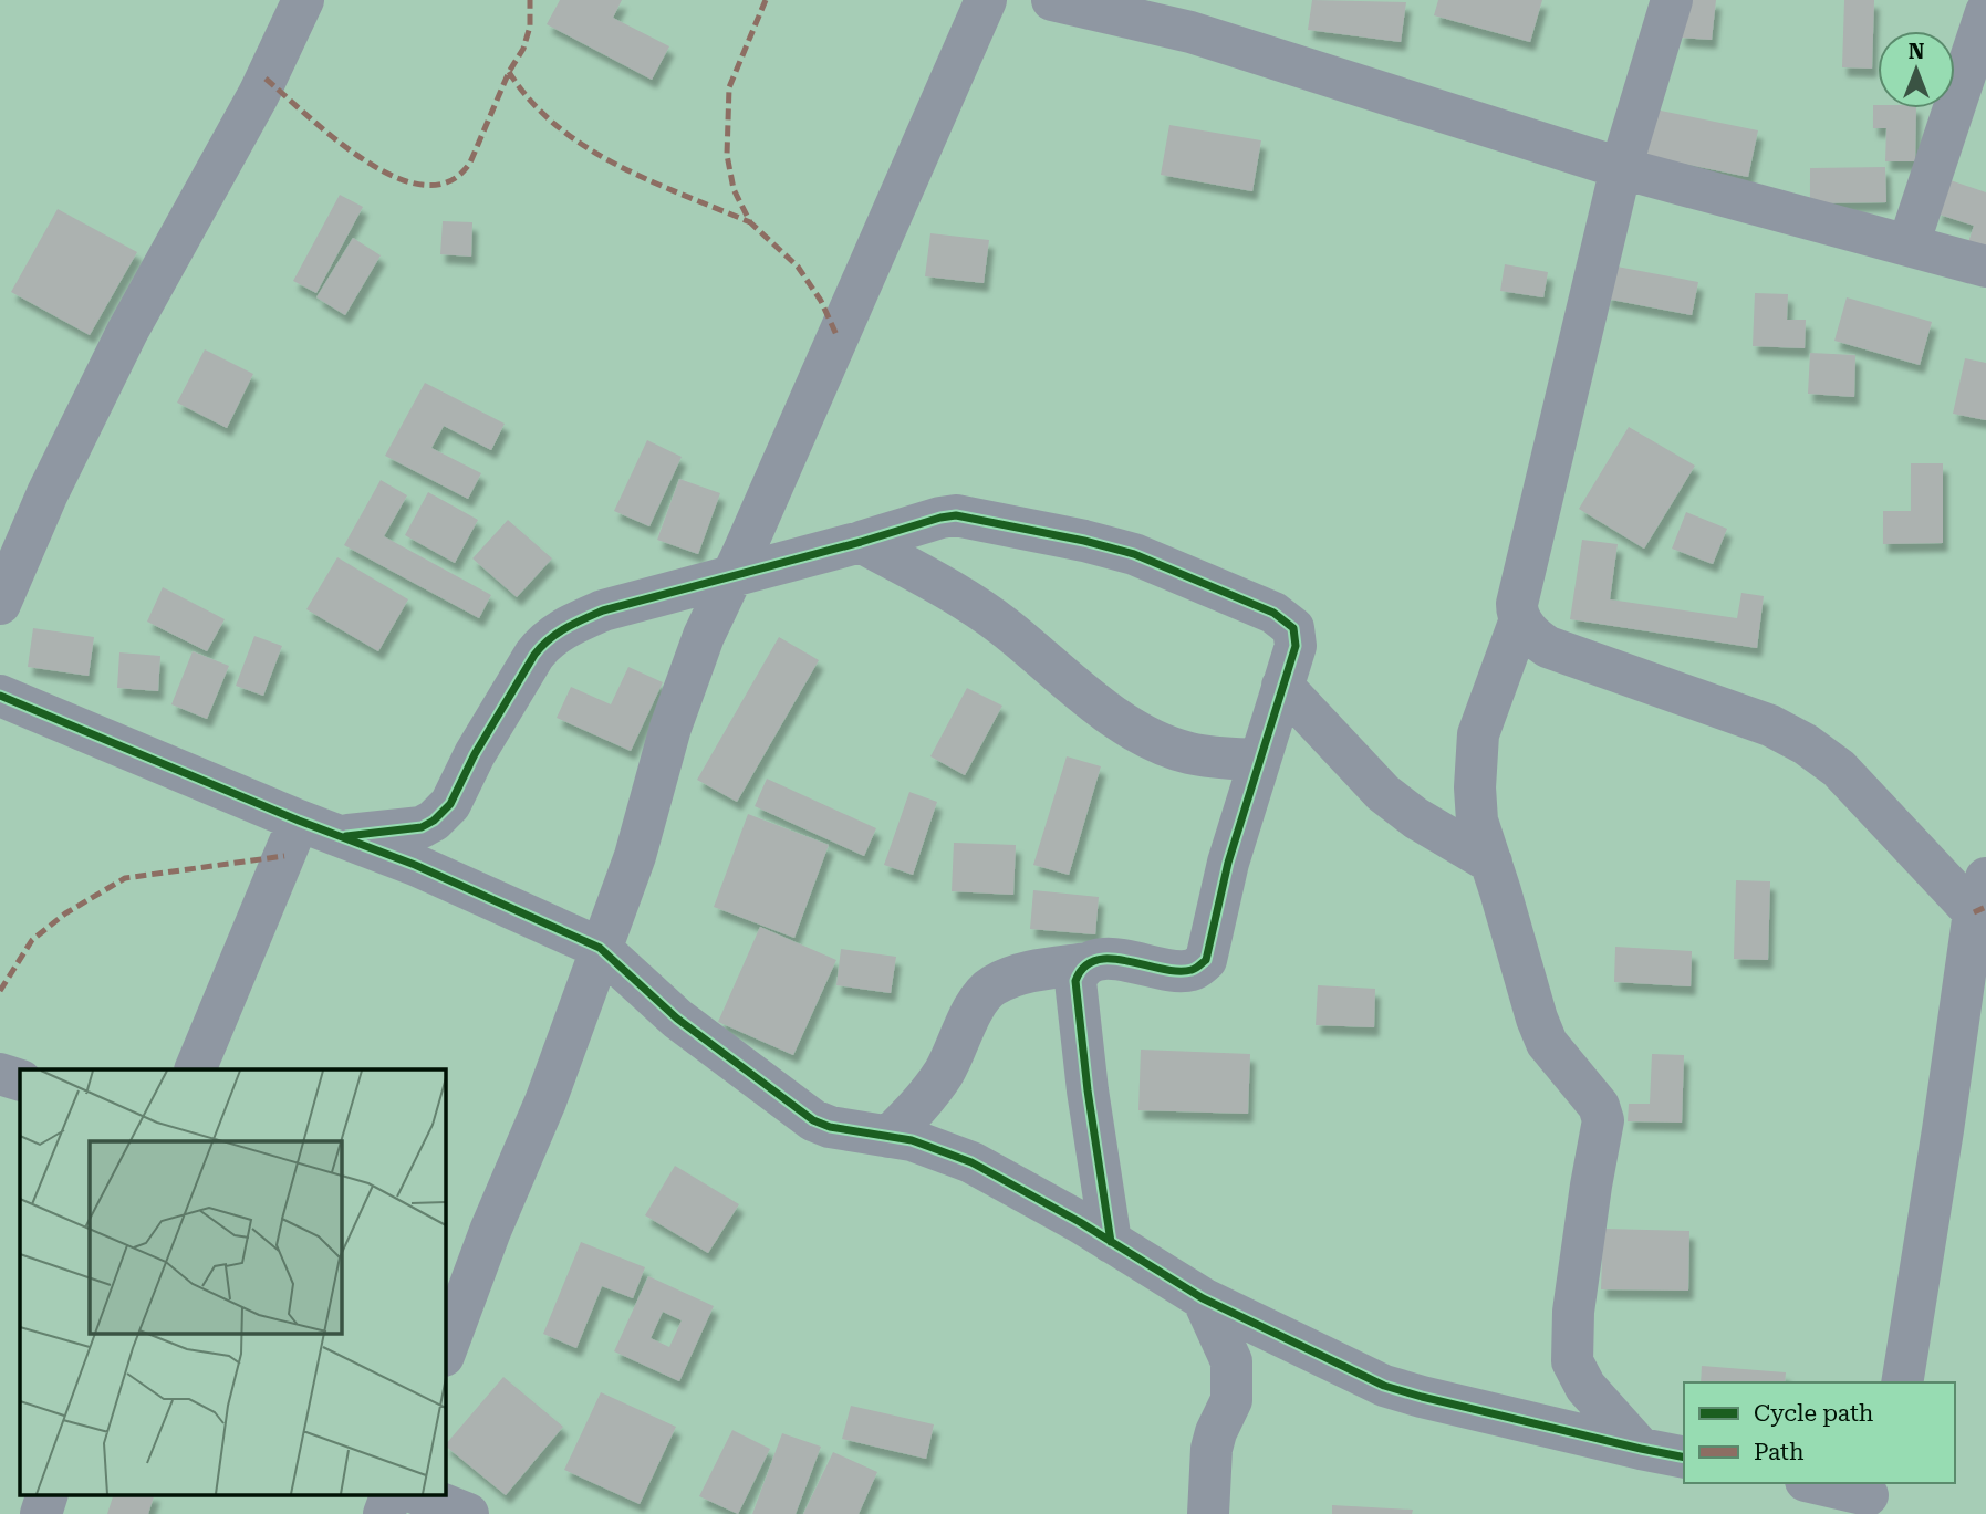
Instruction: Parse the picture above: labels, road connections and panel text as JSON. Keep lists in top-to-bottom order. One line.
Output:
{"legend":["Cycle path","Path"],"north":"top"}
